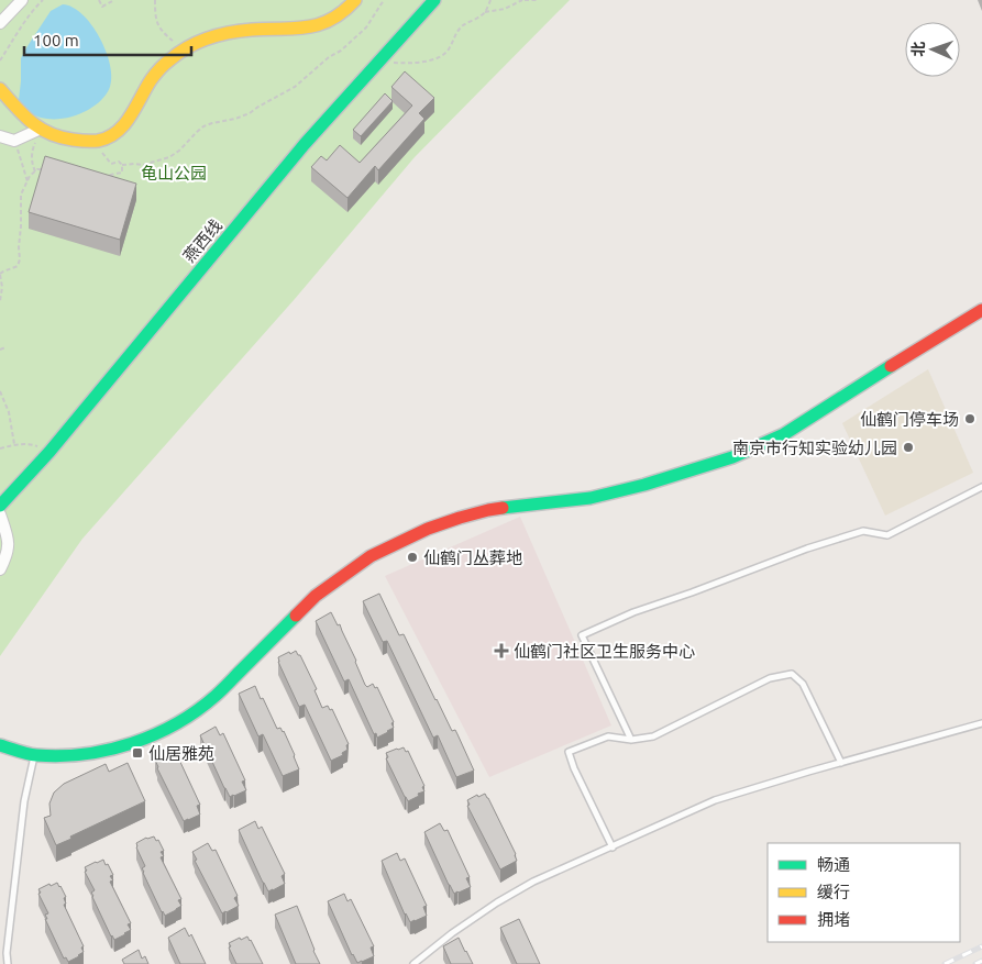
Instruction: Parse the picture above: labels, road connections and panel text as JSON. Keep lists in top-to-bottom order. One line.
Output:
{"streets":{"street":["燕西线"]},"parks":["龟山公园"],"places":{"other":["仙鹤门停车场","南京市行知实验幼儿园","仙鹤门丛葬地"],"health":["仙鹤门社区卫生服务中心"],"transit":["仙居雅苑"]},"legend":["畅通","缓行","拥堵"],"scale_bar":"100 m","north":"left"}
